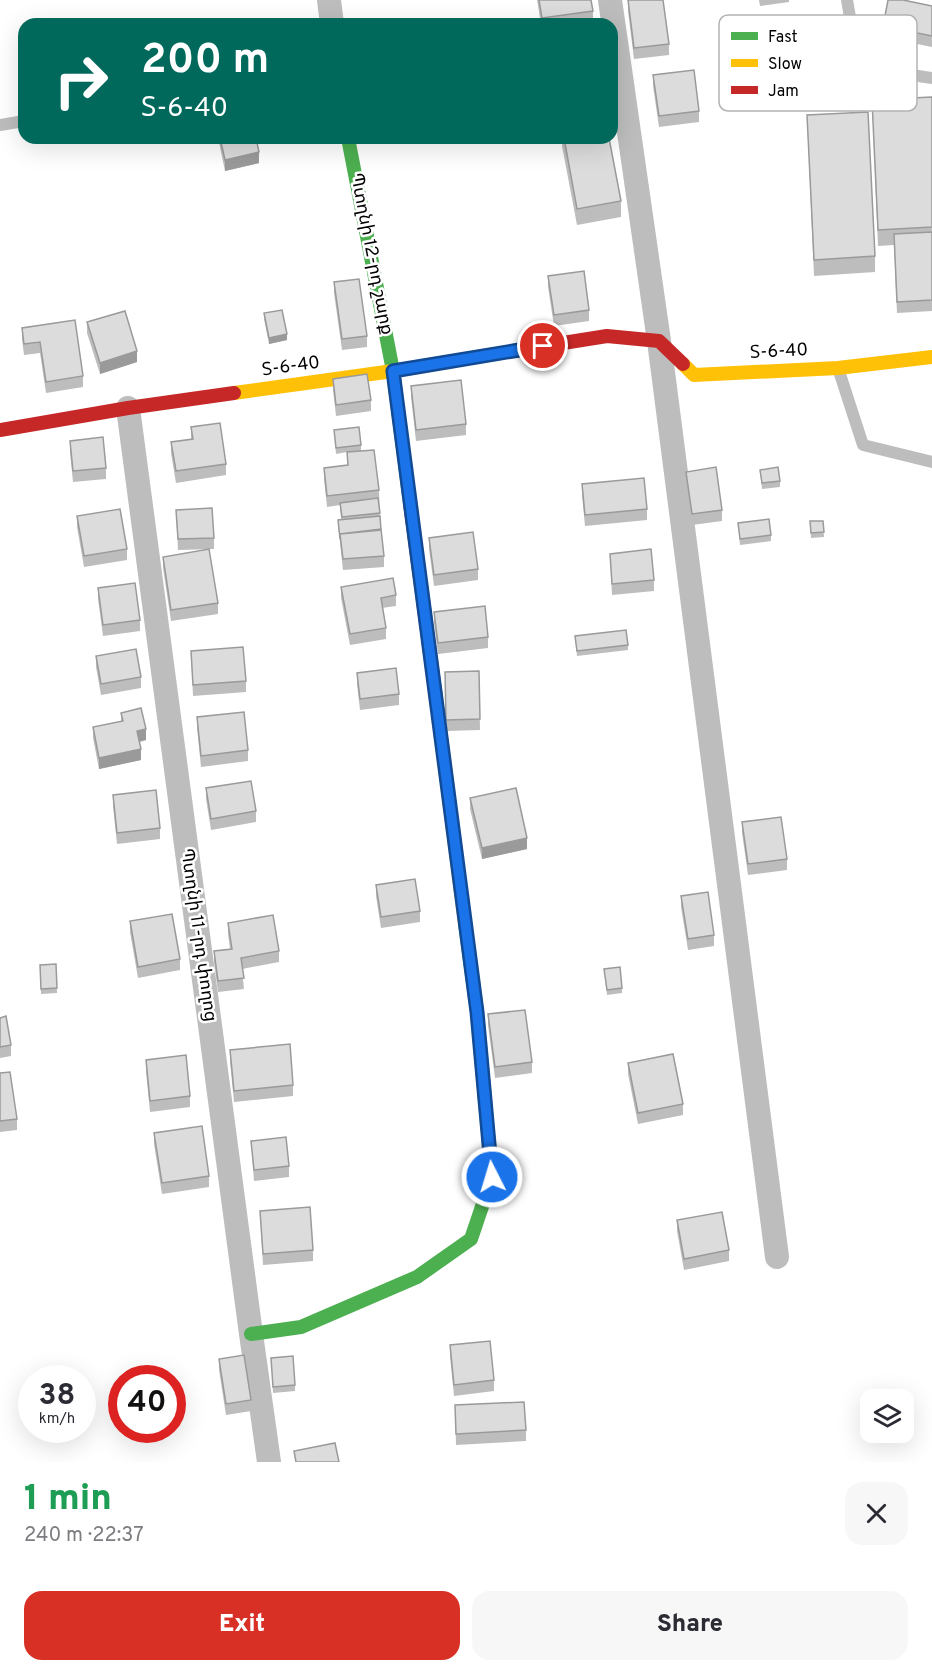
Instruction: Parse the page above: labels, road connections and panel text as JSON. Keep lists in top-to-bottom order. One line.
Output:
{"streets":{"street":["Պտղնի 12-րդ շարք","Տ-6-40","Պտղնի 11-րդ փողոց"]},"crossings":[["Պտղնի 12-րդ շարք","Տ-6-40"],["Պտղնի 12-րդ շարք","Պտղնի 11-րդ փողոց"],["Տ-6-40","Պտղնի 11-րդ փողոց"]],"legend":["Fast","Slow","Jam"],"page":{"turn":["200 m","Տ-6-40"],"speed":"38 km/h","limit":"40","heading":["1 min","240 m · 22:37"],"buttons":["Exit","Share"]}}
